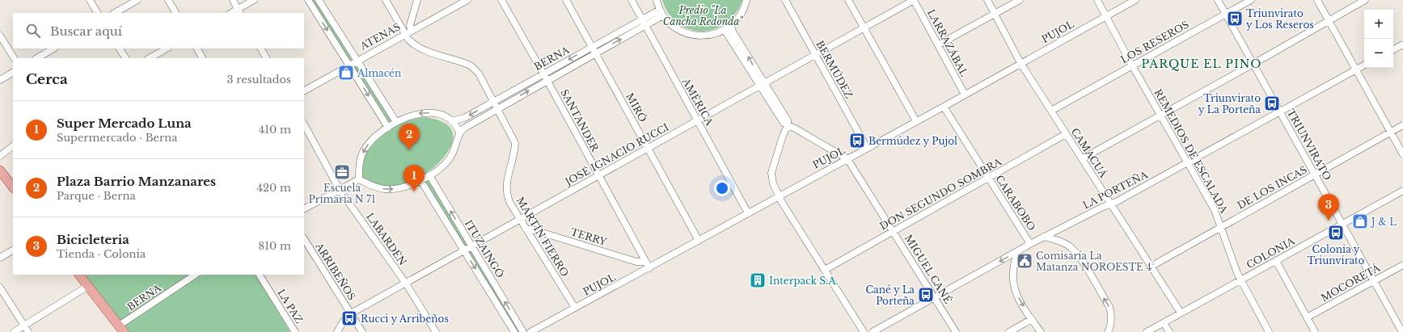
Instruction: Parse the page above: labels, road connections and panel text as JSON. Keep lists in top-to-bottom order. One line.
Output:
{"streets":{"street":["PUJOL","ATENAS","LOS RESEROS","LARRAZÁBAL","BERNA","BERMÚDEZ","AMÉRICA","MIRÓ","SANTANDER","TRIUNVIRATO","REMEDIOS DE ESCALADA","CAMACUÁ","JOSÉ IGNACIO RUCCI","DE LOS INCAS","LA PORTEÑA","DON SEGUNDO SOMBRA","CARABOBO","MARTÍN FIERRO","TERRY","LABARDÉN","ITUZAINGÓ","COLONIA","MIGUEL CANÉ","ARRIBEÑOS","MOCORETÁ","LA PAZ"]},"crossings":[["PUJOL","LARRAZÁBAL"],["PUJOL","BERMÚDEZ"],["PUJOL","AMÉRICA"],["PUJOL","MIRÓ"],["PUJOL","SANTANDER"],["PUJOL","REMEDIOS DE ESCALADA"],["PUJOL","CAMACUÁ"],["PUJOL","CARABOBO"],["PUJOL","MARTÍN FIERRO"],["PUJOL","TERRY"],["PUJOL","MIGUEL CANÉ"],["ATENAS","MARTÍN FIERRO"],["LOS RESEROS","TRIUNVIRATO"],["LOS RESEROS","REMEDIOS DE ESCALADA"],["LOS RESEROS","CAMACUÁ"],["LARRAZÁBAL","JOSÉ IGNACIO RUCCI"],["BERNA","AMÉRICA"],["BERNA","MIRÓ"],["BERNA","SANTANDER"],["BERNA","MARTÍN FIERRO"],["BERNA","ITUZAINGÓ"],["BERMÚDEZ","JOSÉ IGNACIO RUCCI"],["AMÉRICA","JOSÉ IGNACIO RUCCI"],["MIRÓ","JOSÉ IGNACIO RUCCI"],["SANTANDER","JOSÉ IGNACIO RUCCI"],["SANTANDER","TERRY"],["TRIUNVIRATO","DE LOS INCAS"],["TRIUNVIRATO","LA PORTEÑA"],["TRIUNVIRATO","COLONIA"],["TRIUNVIRATO","MOCORETÁ"],["REMEDIOS DE ESCALADA","DE LOS INCAS"],["REMEDIOS DE ESCALADA","LA PORTEÑA"],["REMEDIOS DE ESCALADA","COLONIA"],["CAMACUÁ","DE LOS INCAS"],["CAMACUÁ","LA PORTEÑA"],["CAMACUÁ","DON SEGUNDO SOMBRA"],["CAMACUÁ","COLONIA"],["JOSÉ IGNACIO RUCCI","MARTÍN FIERRO"],["JOSÉ IGNACIO RUCCI","LABARDÉN"],["JOSÉ IGNACIO RUCCI","ITUZAINGÓ"],["JOSÉ IGNACIO RUCCI","ARRIBEÑOS"],["LA PORTEÑA","CARABOBO"],["LA PORTEÑA","MIGUEL CANÉ"],["DON SEGUNDO SOMBRA","CARABOBO"],["DON SEGUNDO SOMBRA","MIGUEL CANÉ"],["MARTÍN FIERRO","TERRY"]],"districts":["PARQUE EL PINO"],"parks":["Predio \"La Cancha Redonda\""],"places":{"bus stop":["Triunvirato y Los Reseros","Triunvirato y La Porteña","Bermúdez y Pujol","Colonia y Triunvirato","Cané y La Porteña","Rucci y Arribeños"],"shop":["Almacén","J & L"],"office":["Escuela Primaria N 71"],"public building":["Comisaría La Matanza NOROESTE 4°"],"building":["Interpack S.A."]},"page":{"map_buttons":["+","−"],"search":"Buscar aquí","heading":["Cerca","3 resultados"],"list":[{"mark":"1","name":"Super Mercado Luna","note":"Supermercado · Berna","value":"410 m"},{"mark":"2","name":"Plaza Barrio Manzanares","note":"Parque · Berna","value":"420 m"},{"mark":"3","name":"Bicicleteria","note":"Tienda · Colonia","value":"810 m"}],"pins":["2","1","3"]}}
